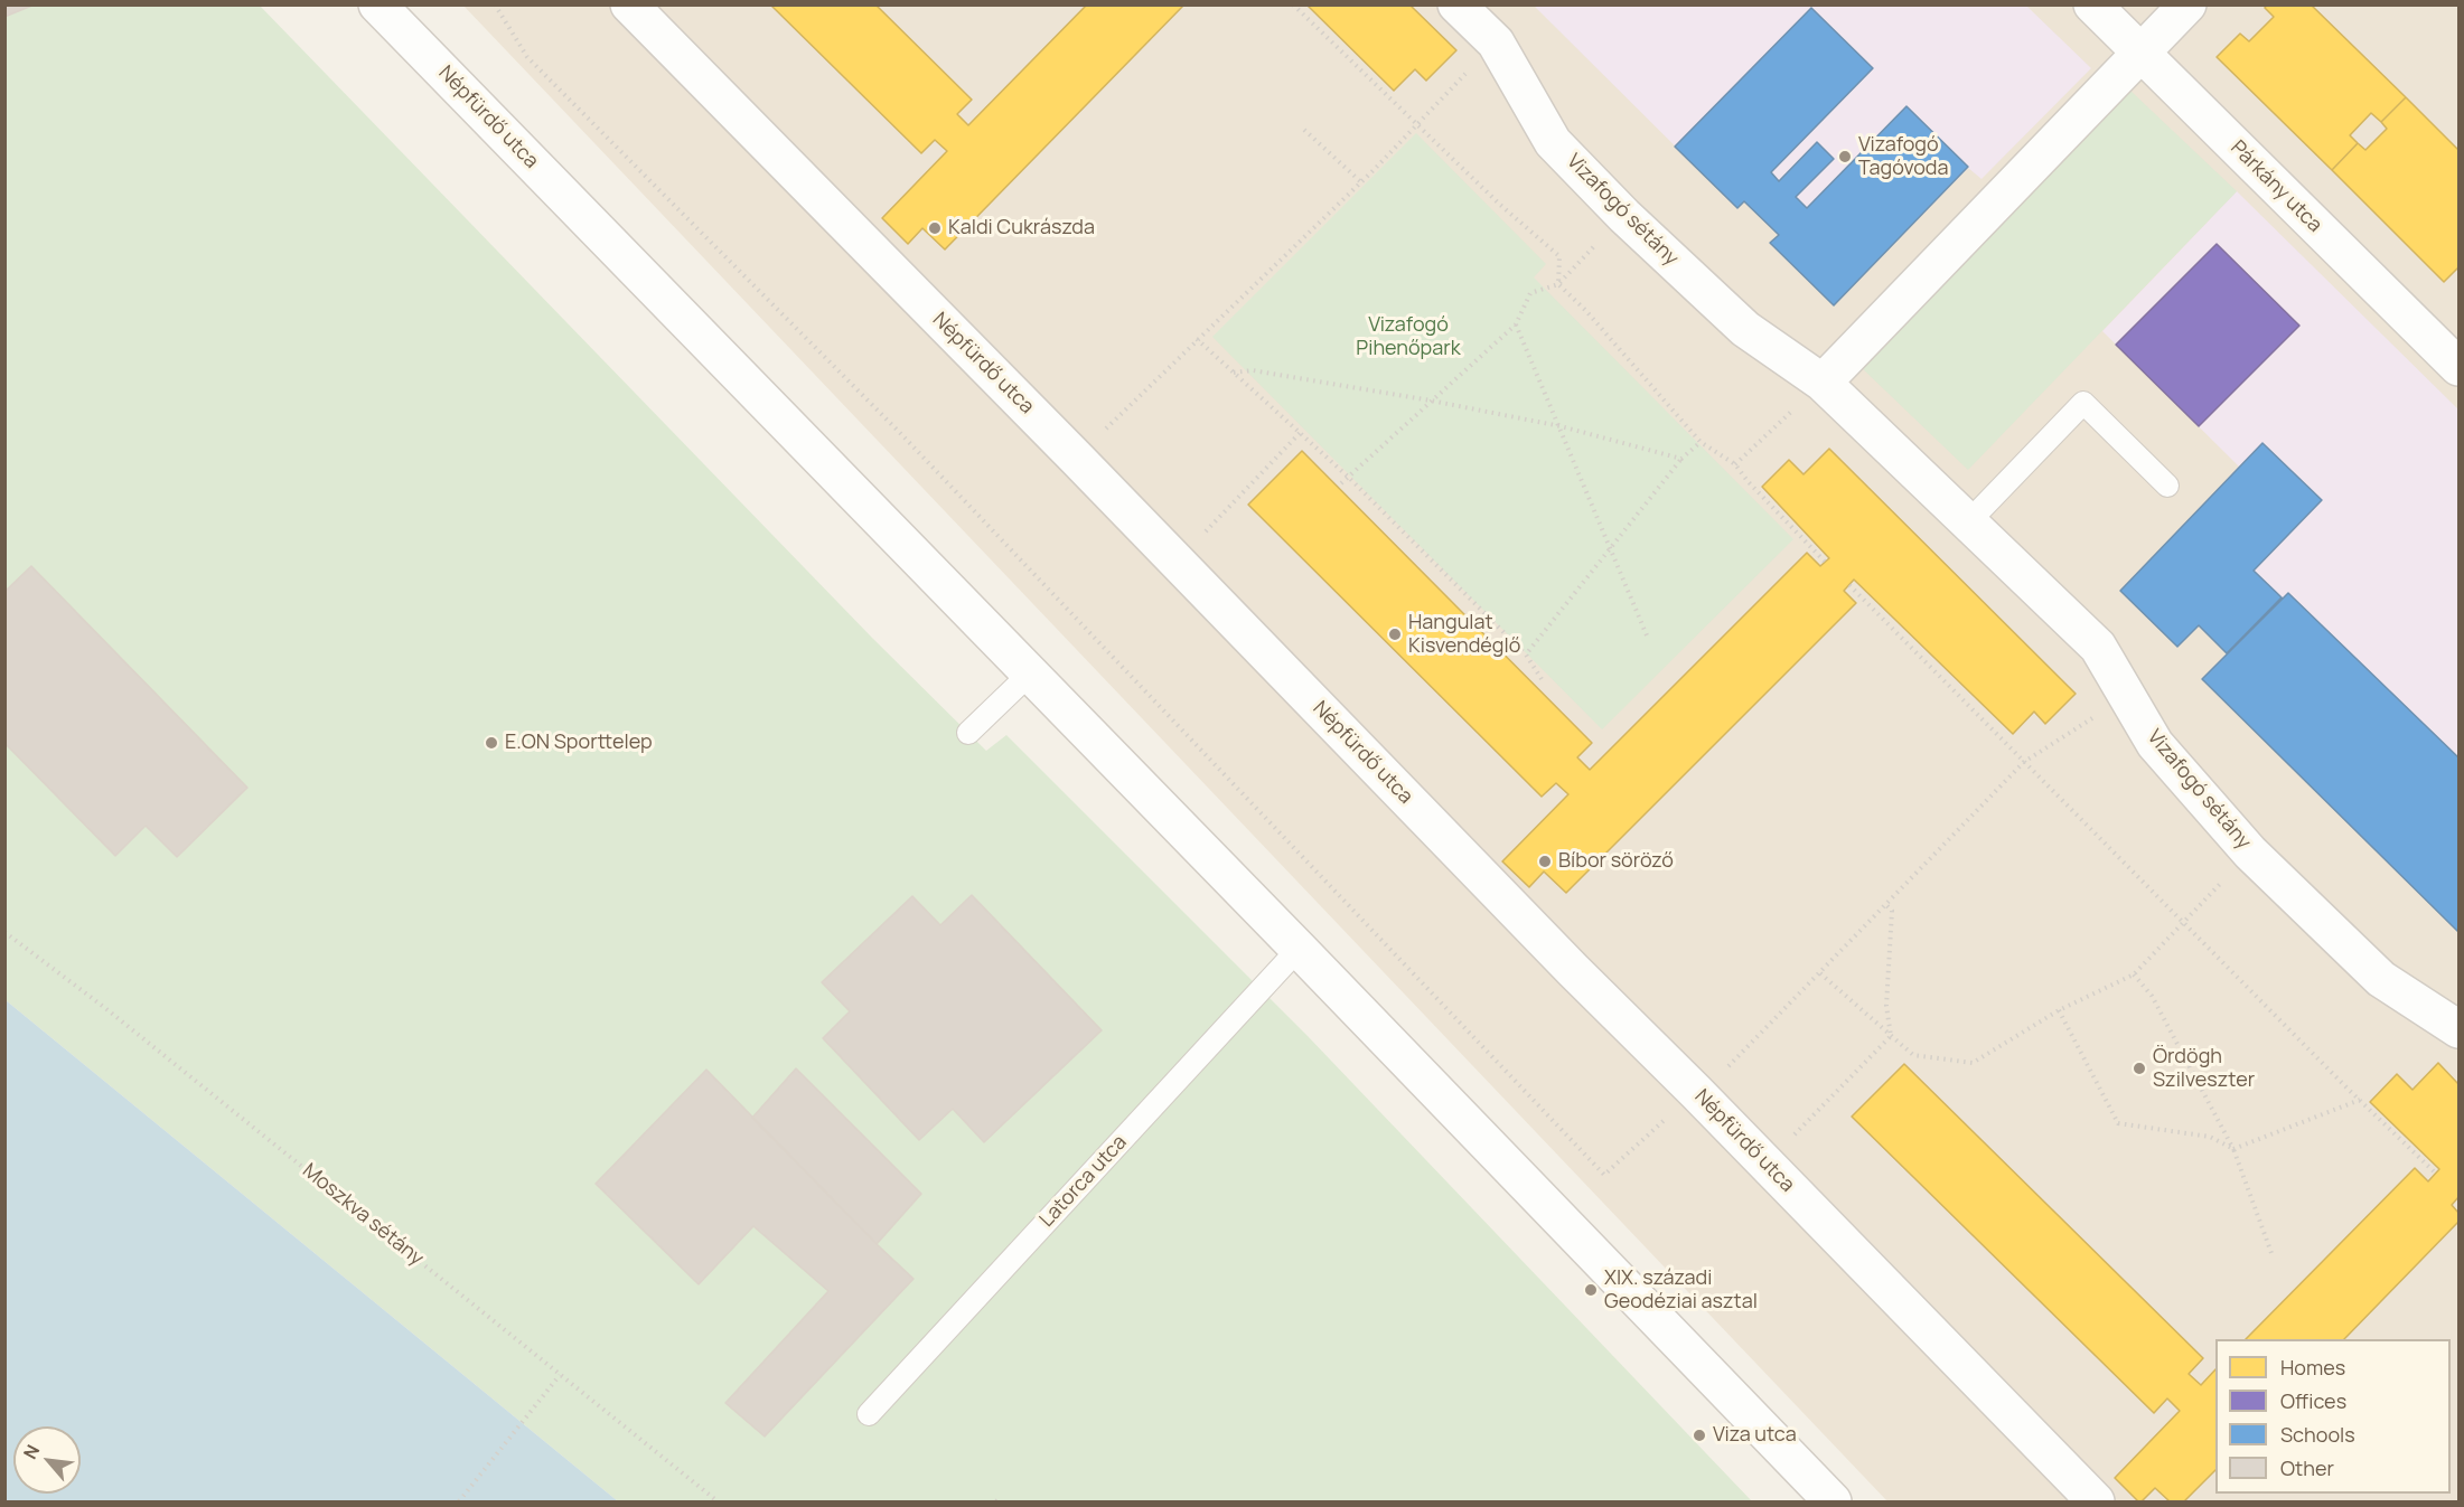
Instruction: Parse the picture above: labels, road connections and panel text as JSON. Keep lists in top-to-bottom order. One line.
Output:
{"streets":{"street":["Népfürdő utca","Párkány utca","Vizafogó sétány"],"lane":["Latorca utca"],"path":["Moszkva sétány"]},"crossings":[["Népfürdő utca","Latorca utca"]],"parks":["Vizafogó Pihenőpark"],"places":["Vizafogó Tagóvoda","Kaldi Cukrászda","Hangulat Kisvendéglő","E.ON Sporttelep","Bíbor söröző","Ördögh Szilveszter","XIX. századi Geodéziai asztal","Viza utca"],"legend":["Homes","Offices","Schools","Other"],"north":"top left"}
